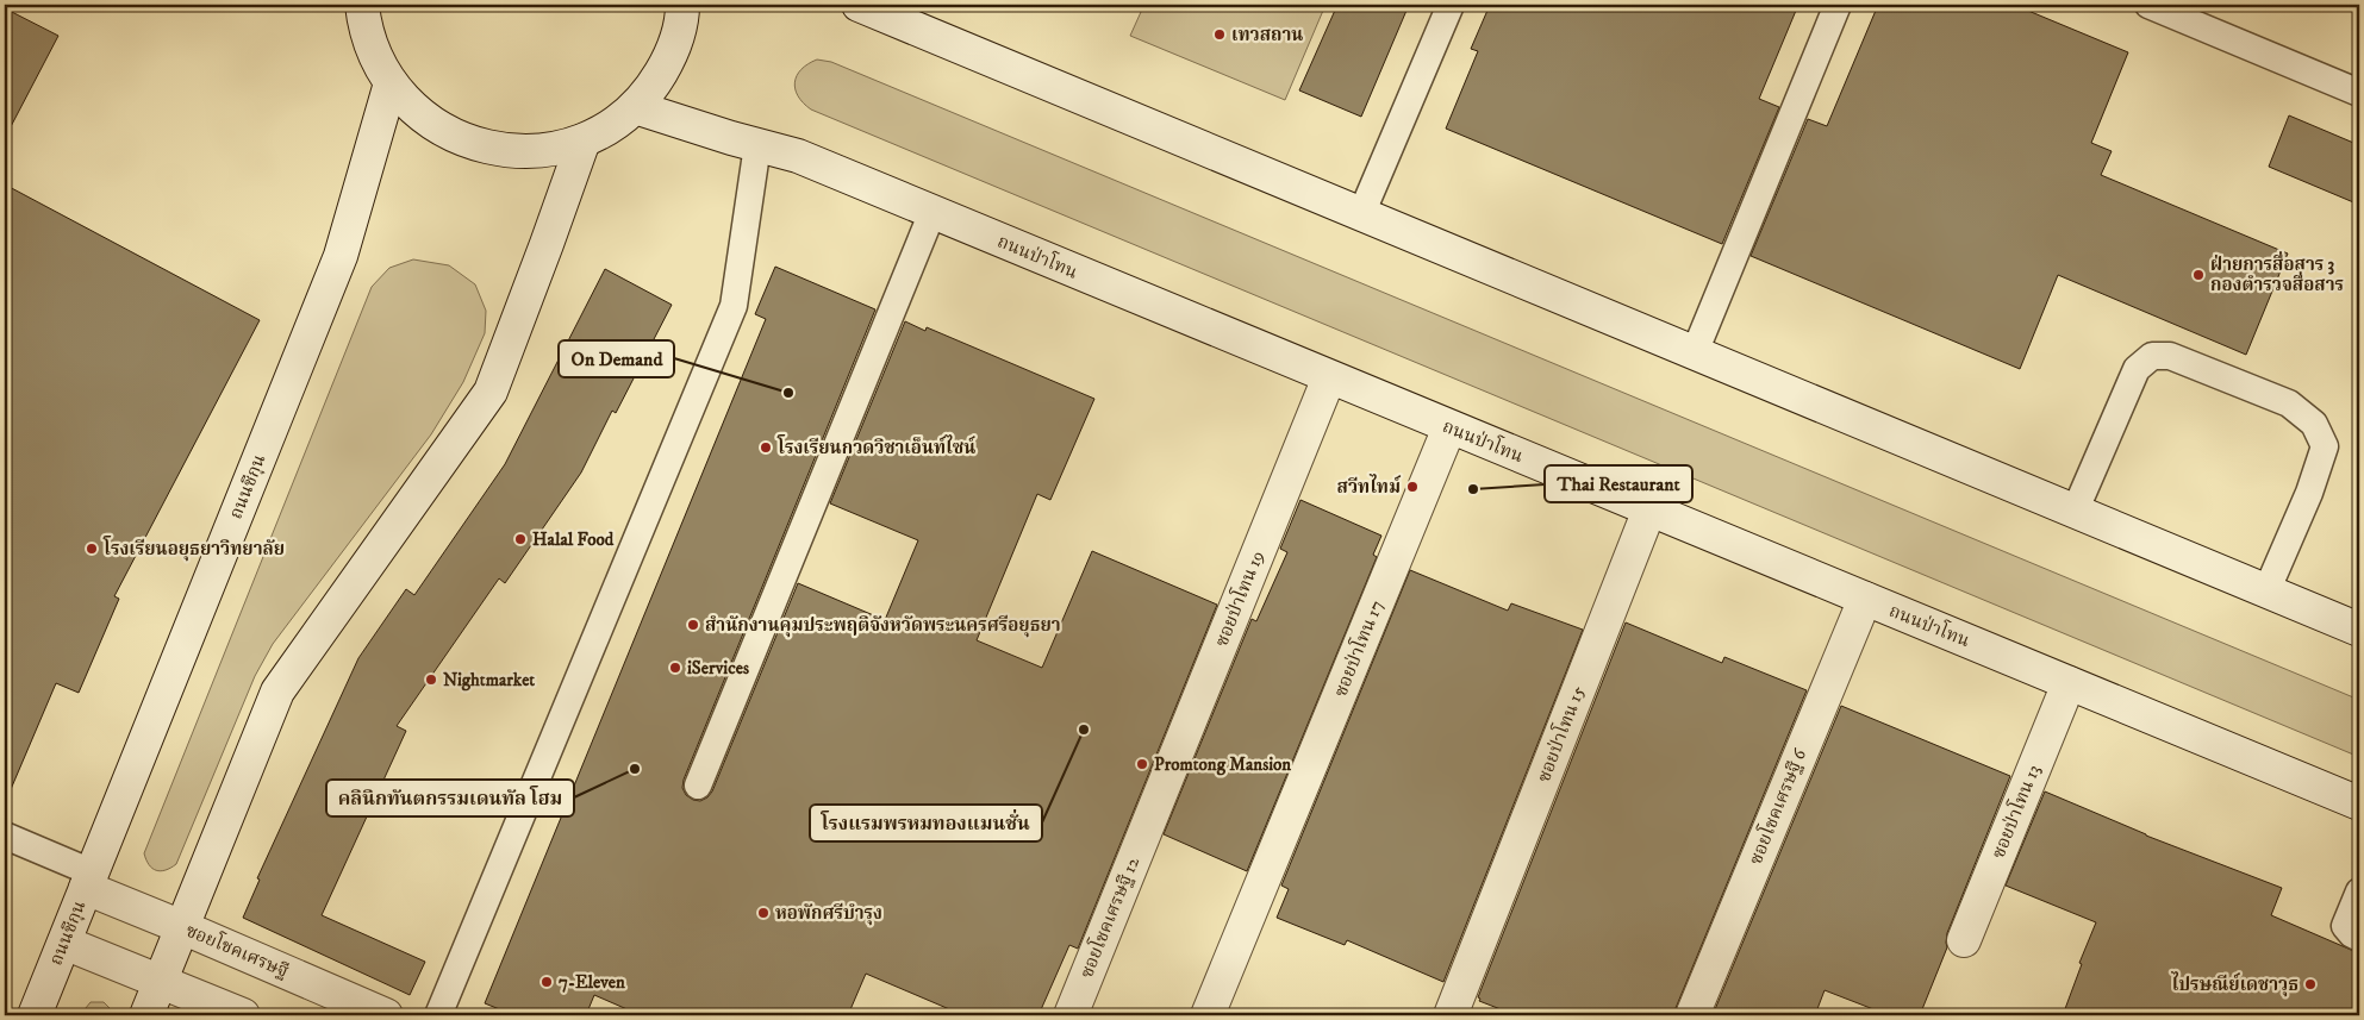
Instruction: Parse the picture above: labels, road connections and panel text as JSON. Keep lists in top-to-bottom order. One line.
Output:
{"streets":{"street":["ถนนป่าโทน","ถนนชีกุน","ซอยป่าโทน 19","ซอยป่าโทน 17","ซอยป่าโทน 15","ซอยโชคเศรษฐี 6","ซอยป่าโทน 13","ซอยโชคเศรษฐี 12","ซอยโชคเศรษฐี"]},"crossings":[["ถนนป่าโทน","ซอยป่าโทน 19"],["ถนนป่าโทน","ซอยป่าโทน 17"],["ถนนป่าโทน","ซอยป่าโทน 15"],["ถนนป่าโทน","ซอยโชคเศรษฐี 6"],["ถนนป่าโทน","ซอยป่าโทน 13"],["ถนนชีกุน","ซอยโชคเศรษฐี"],["ซอยป่าโทน 19","ซอยโชคเศรษฐี 12"]],"places":["เทวสถาน","ฝ่ายการสื่อสาร 3 กองตำรวจสื่อสาร","On Demand","โรงเรียนกวดวิชาเอ็นท์ไซน์","สวีทไทม์","Thai Restaurant","Halal Food","โรงเรียนอยุธยาวิทยาลัย","สำนักงานคุมประพฤติจังหวัดพระนครศรีอยุธยา","iServices","Nightmarket","โรงแรมพรหมทองแมนชั่น","Promtong Mansion","คลินิกทันตกรรมเดนทัล โฮม","หอพักศรีบำรุง","7-Eleven","ไปรษณีย์เดชาวุธ"]}
